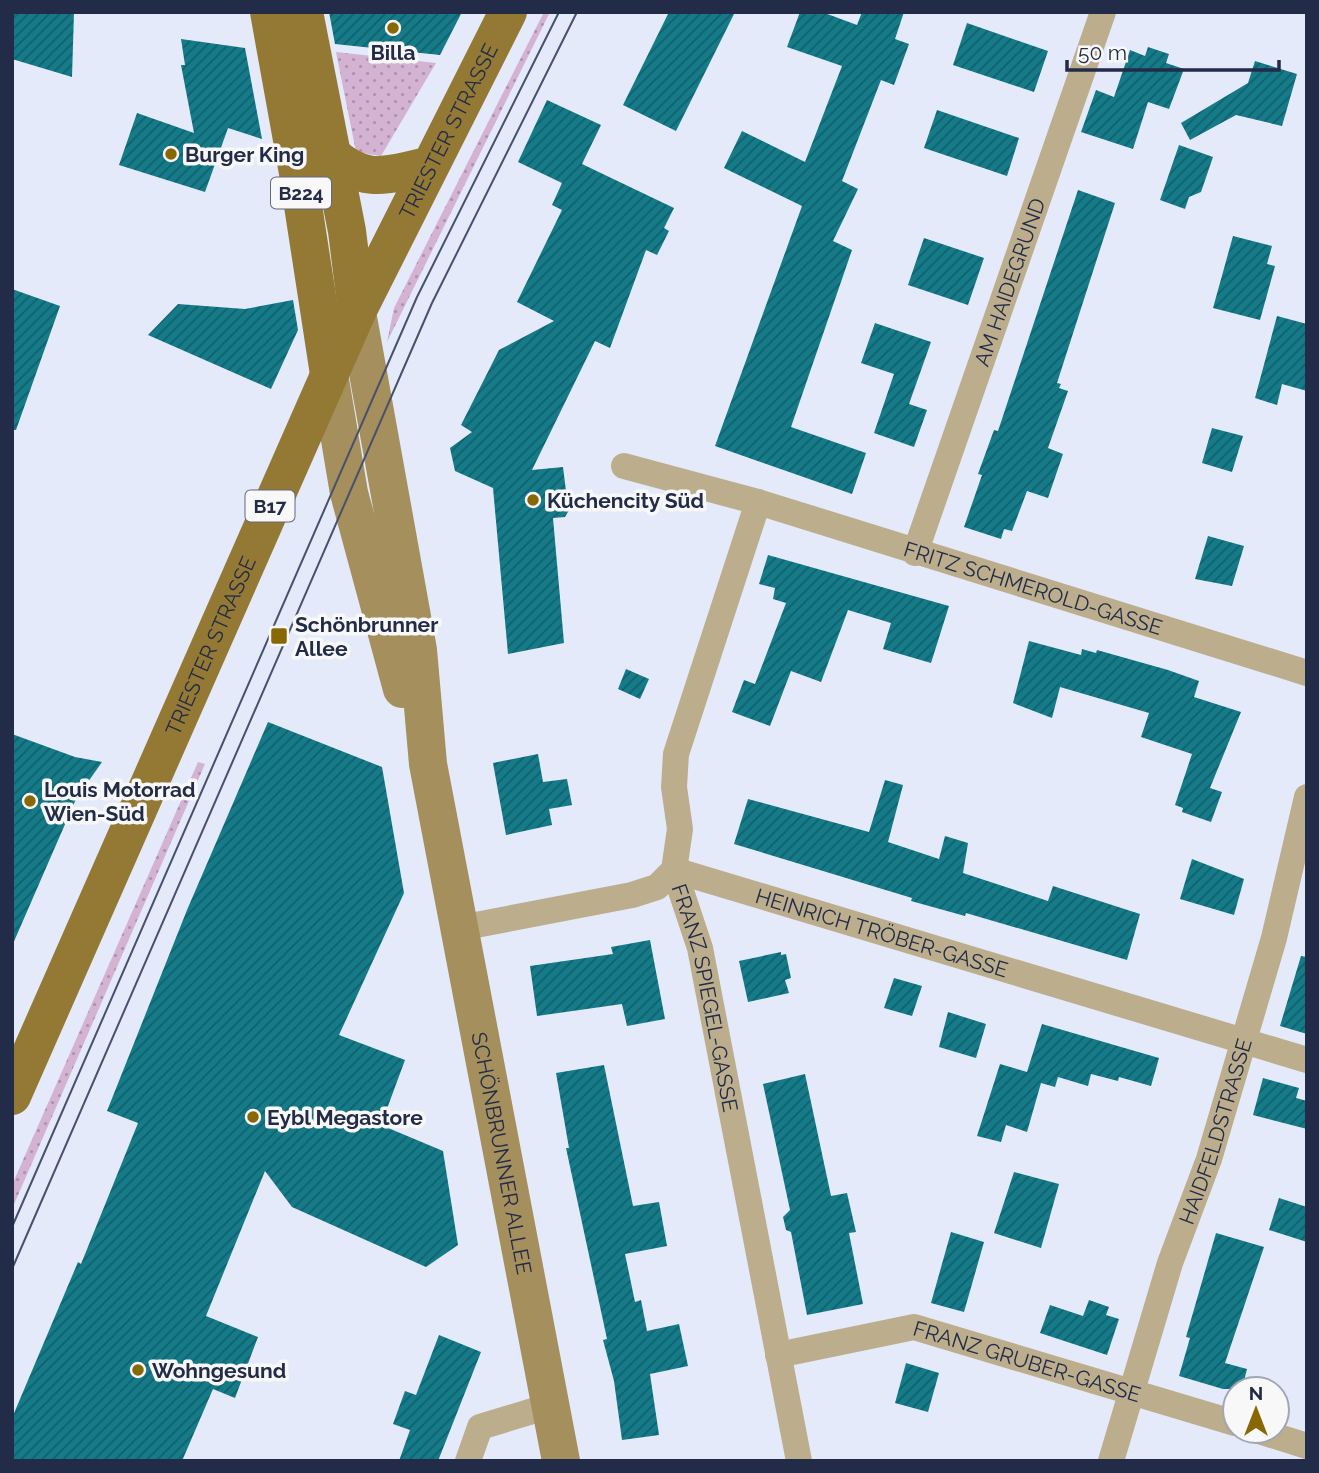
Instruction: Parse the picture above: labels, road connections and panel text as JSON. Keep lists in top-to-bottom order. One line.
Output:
{"streets":{"main road":["TRIESTER STRASSE","B224","B17","SCHÖNBRUNNER ALLEE"],"street":["AM HAIDEGRUND","FRITZ SCHMEROLD-GASSE","HEINRICH TRÖBER-GASSE","FRANZ SPIEGEL-GASSE","HAIDFELDSTRASSE","FRANZ GRUBER-GASSE"]},"crossings":[["TRIESTER STRASSE","B224"],["AM HAIDEGRUND","FRITZ SCHMEROLD-GASSE"],["FRITZ SCHMEROLD-GASSE","FRANZ SPIEGEL-GASSE"],["HEINRICH TRÖBER-GASSE","FRANZ SPIEGEL-GASSE"],["HEINRICH TRÖBER-GASSE","HAIDFELDSTRASSE"],["FRANZ SPIEGEL-GASSE","FRANZ GRUBER-GASSE"],["HAIDFELDSTRASSE","FRANZ GRUBER-GASSE"]],"places":{"other":["Billa","Burger King","Küchencity Süd","Louis Motorrad Wien-Süd","Eybl Megastore","Wohngesund"],"transit":["Schönbrunner Allee"]},"scale_bar":"50 m","north":"top"}
